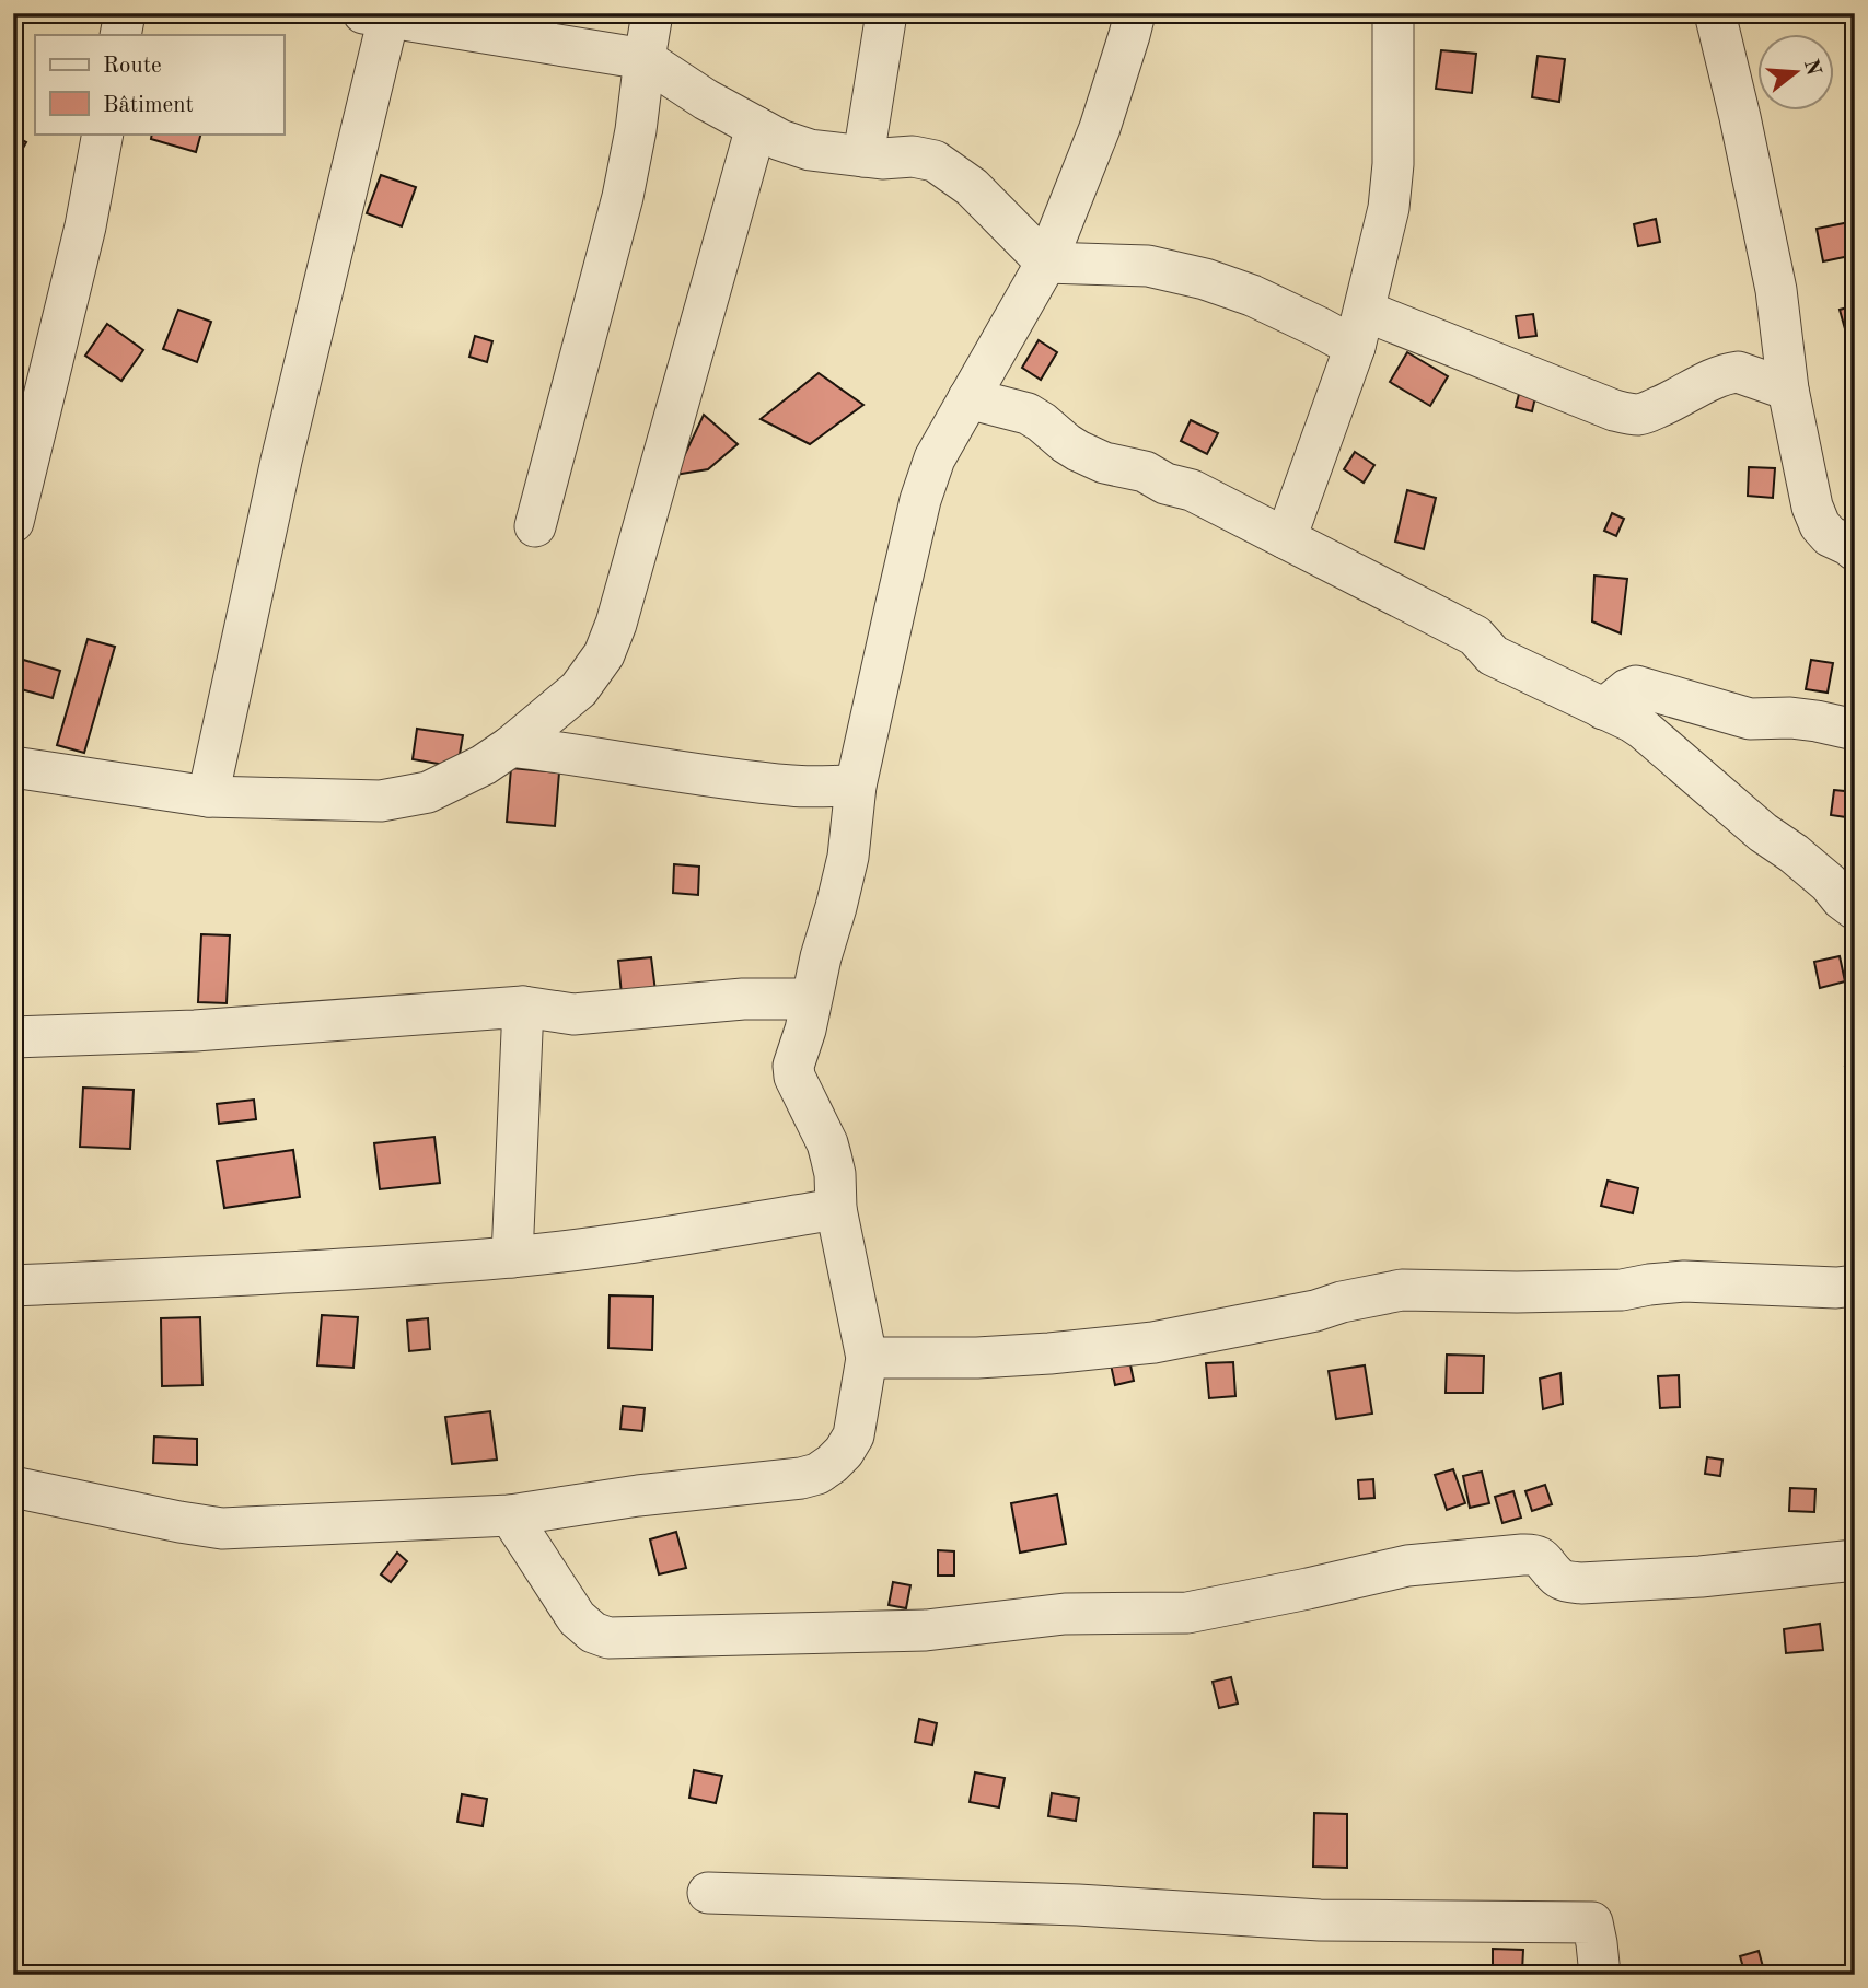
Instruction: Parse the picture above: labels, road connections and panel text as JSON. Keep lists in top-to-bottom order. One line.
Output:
{"legend":["Route","Bâtiment"],"north":"right"}
